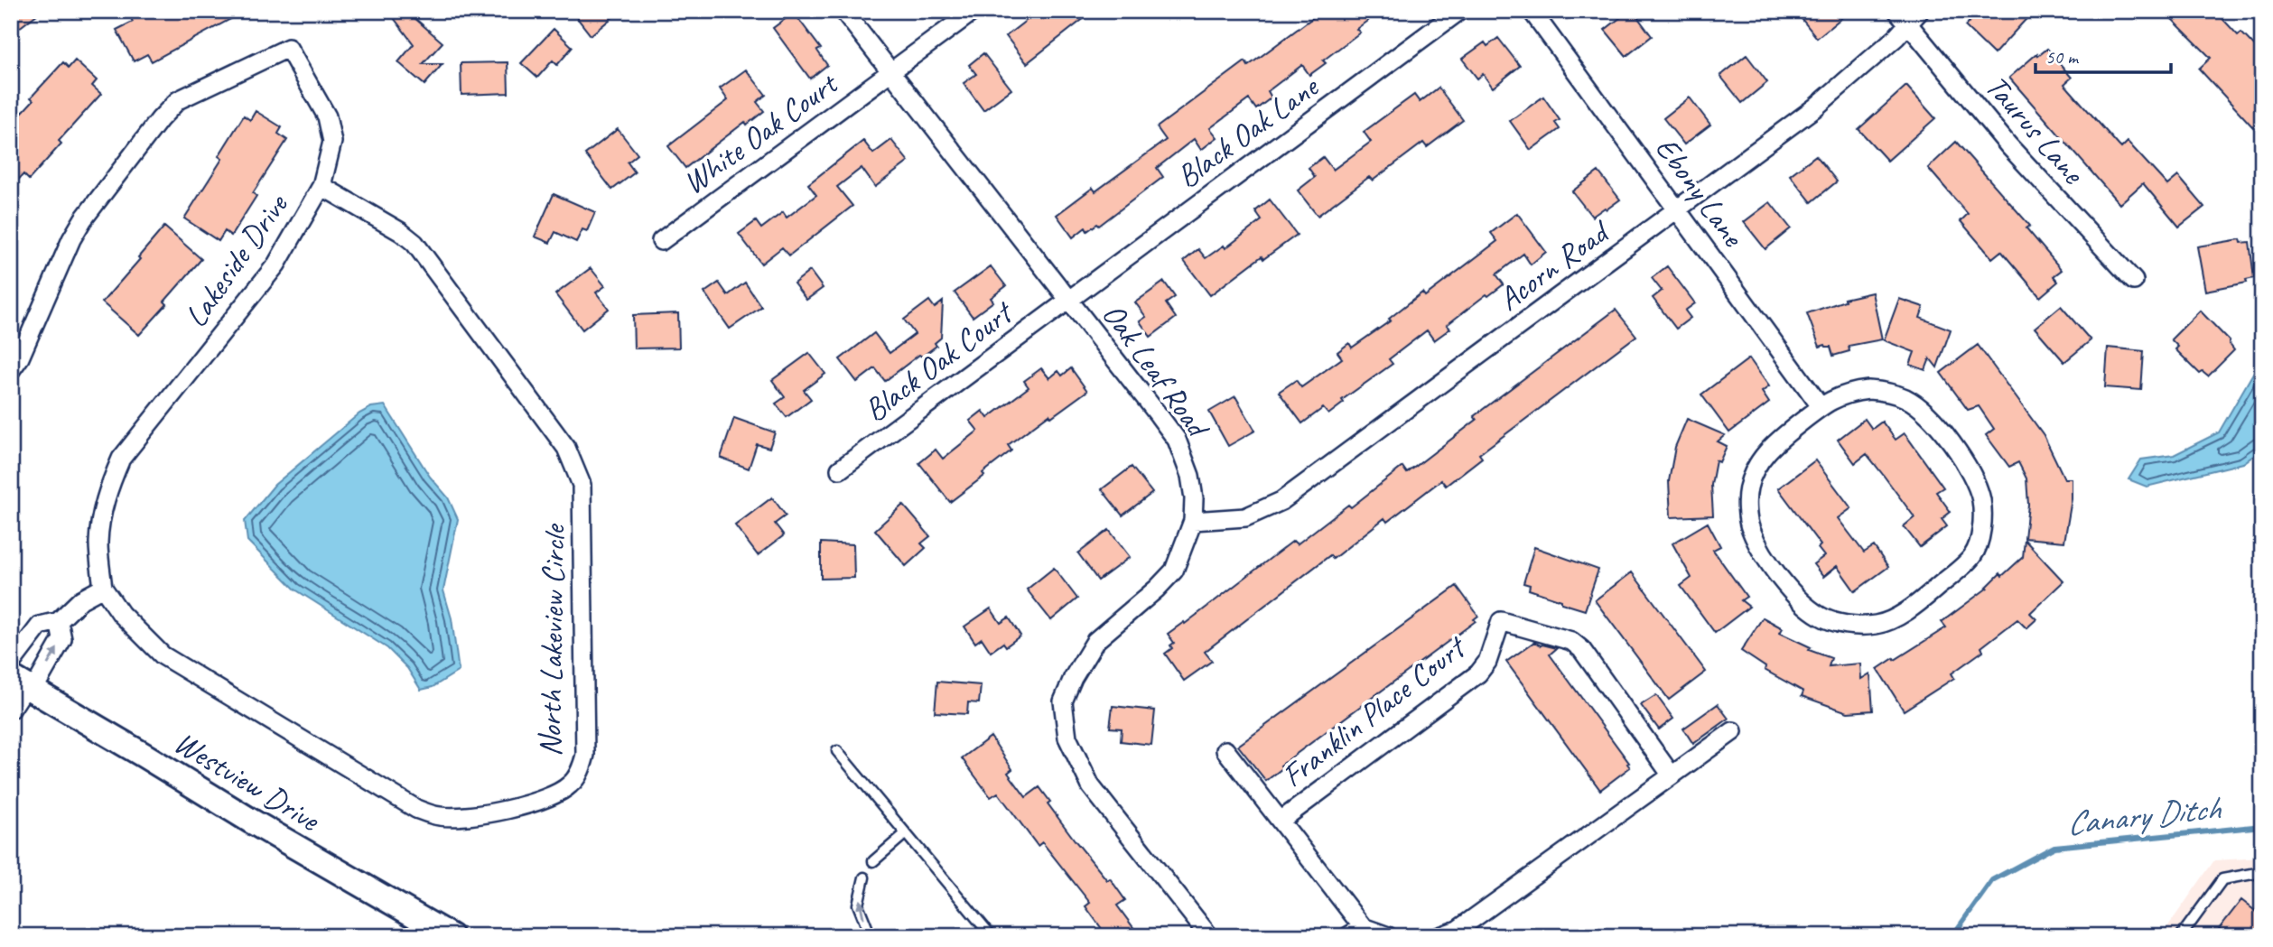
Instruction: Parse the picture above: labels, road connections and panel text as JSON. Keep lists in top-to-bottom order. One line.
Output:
{"streets":{"street":["Taurus Lane","Black Oak Lane","White Oak Court","Ebony Lane","Lakeside Drive","Acorn Road","Black Oak Court","Oak Leaf Road","North Lakeview Circle","Franklin Place Court","Westview Drive"]},"crossings":[["Taurus Lane","Acorn Road"],["Black Oak Lane","Black Oak Court"],["Black Oak Lane","Oak Leaf Road"],["White Oak Court","Oak Leaf Road"],["Ebony Lane","Acorn Road"],["Lakeside Drive","North Lakeview Circle"],["Acorn Road","Oak Leaf Road"],["Black Oak Court","Oak Leaf Road"]],"water":["Canary Ditch"],"scale_bar":"50 m"}
